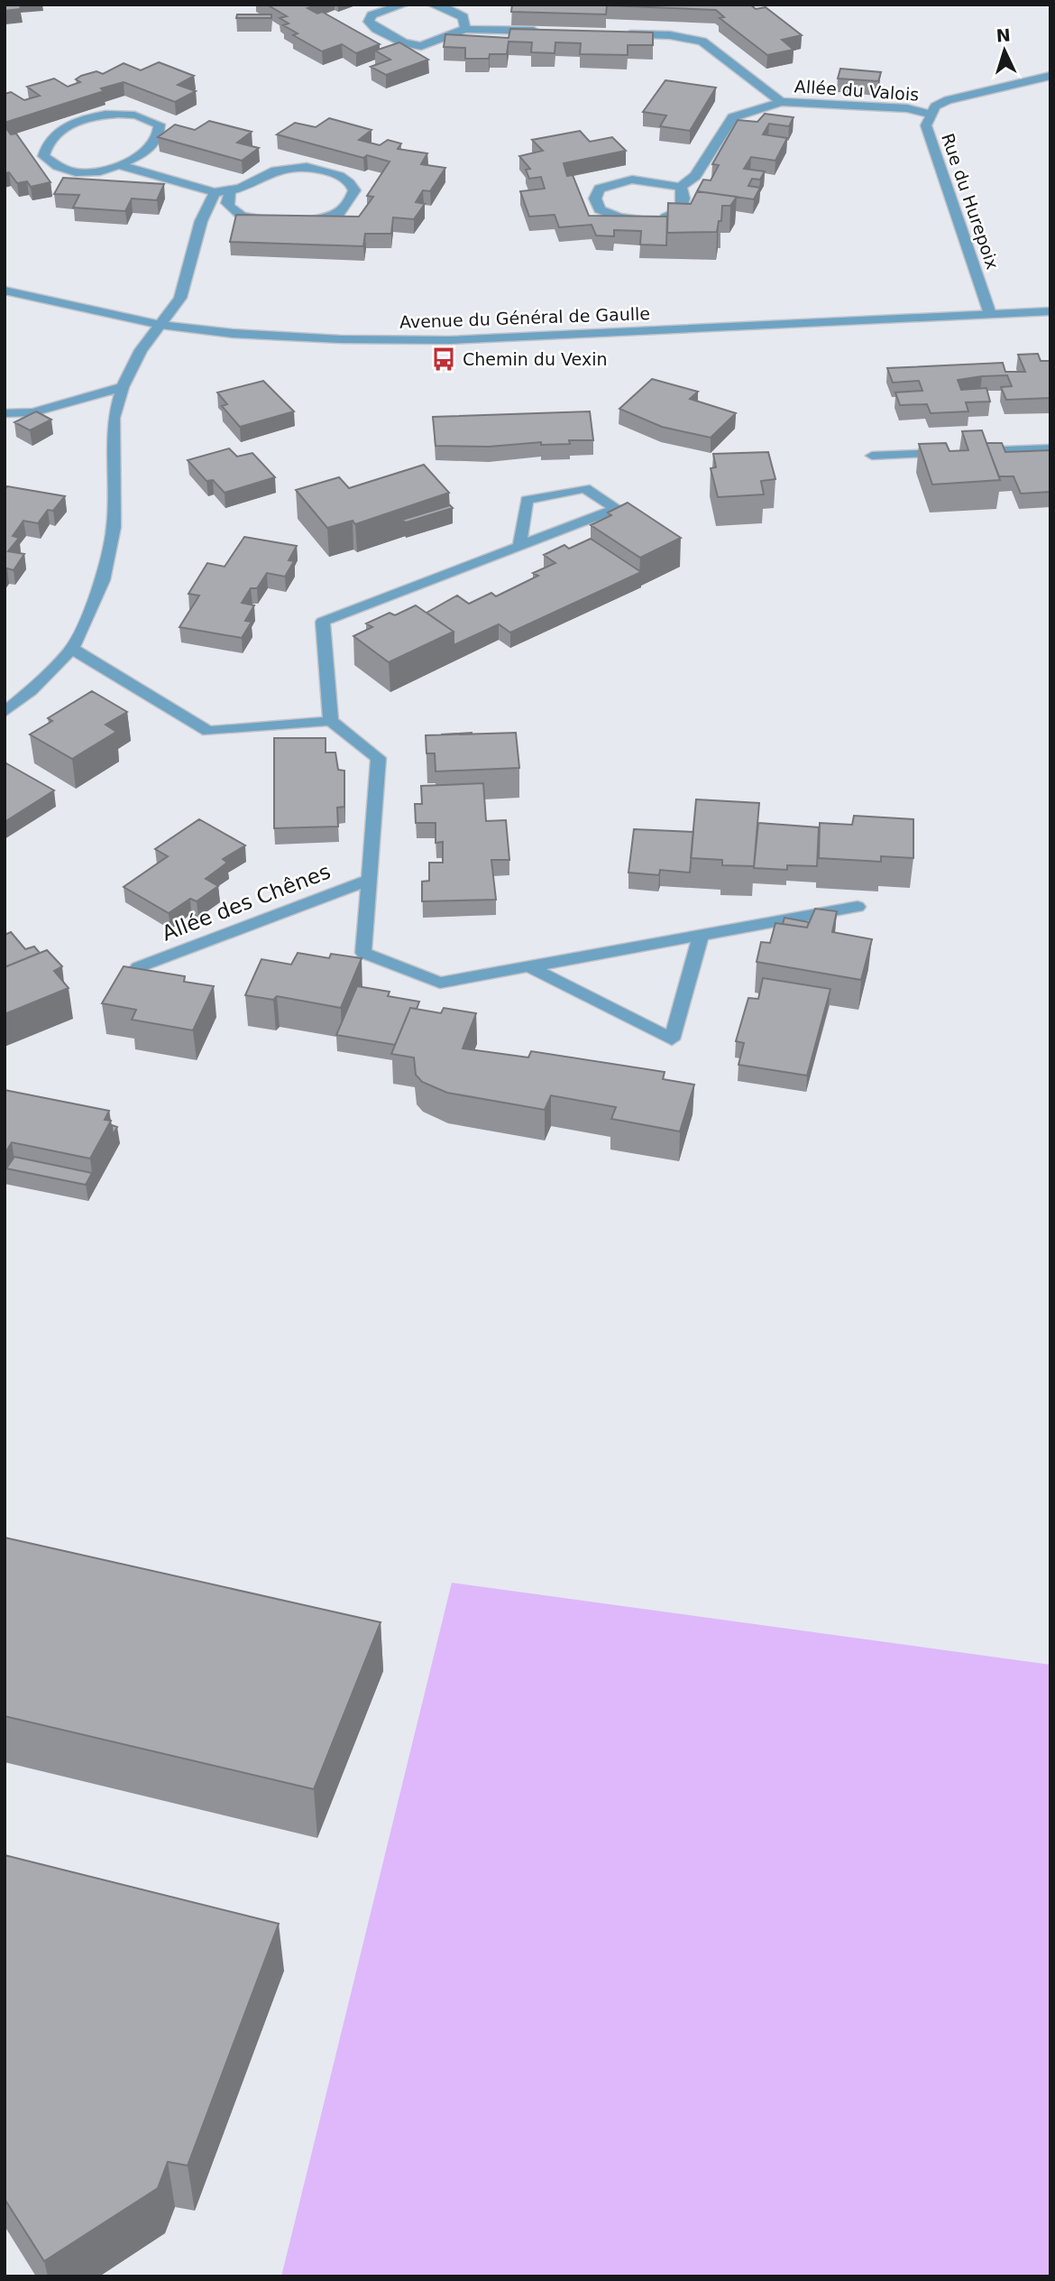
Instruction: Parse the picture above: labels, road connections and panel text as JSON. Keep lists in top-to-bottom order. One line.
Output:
{"streets":{"street":["Allée du Valois","Rue du Hurepoix","Avenue du Général de Gaulle","Allée des Chênes"]},"crossings":[["Allée du Valois","Rue du Hurepoix"],["Rue du Hurepoix","Avenue du Général de Gaulle"]],"places":{"bus stop":["Chemin du Vexin"]},"north":"top"}
